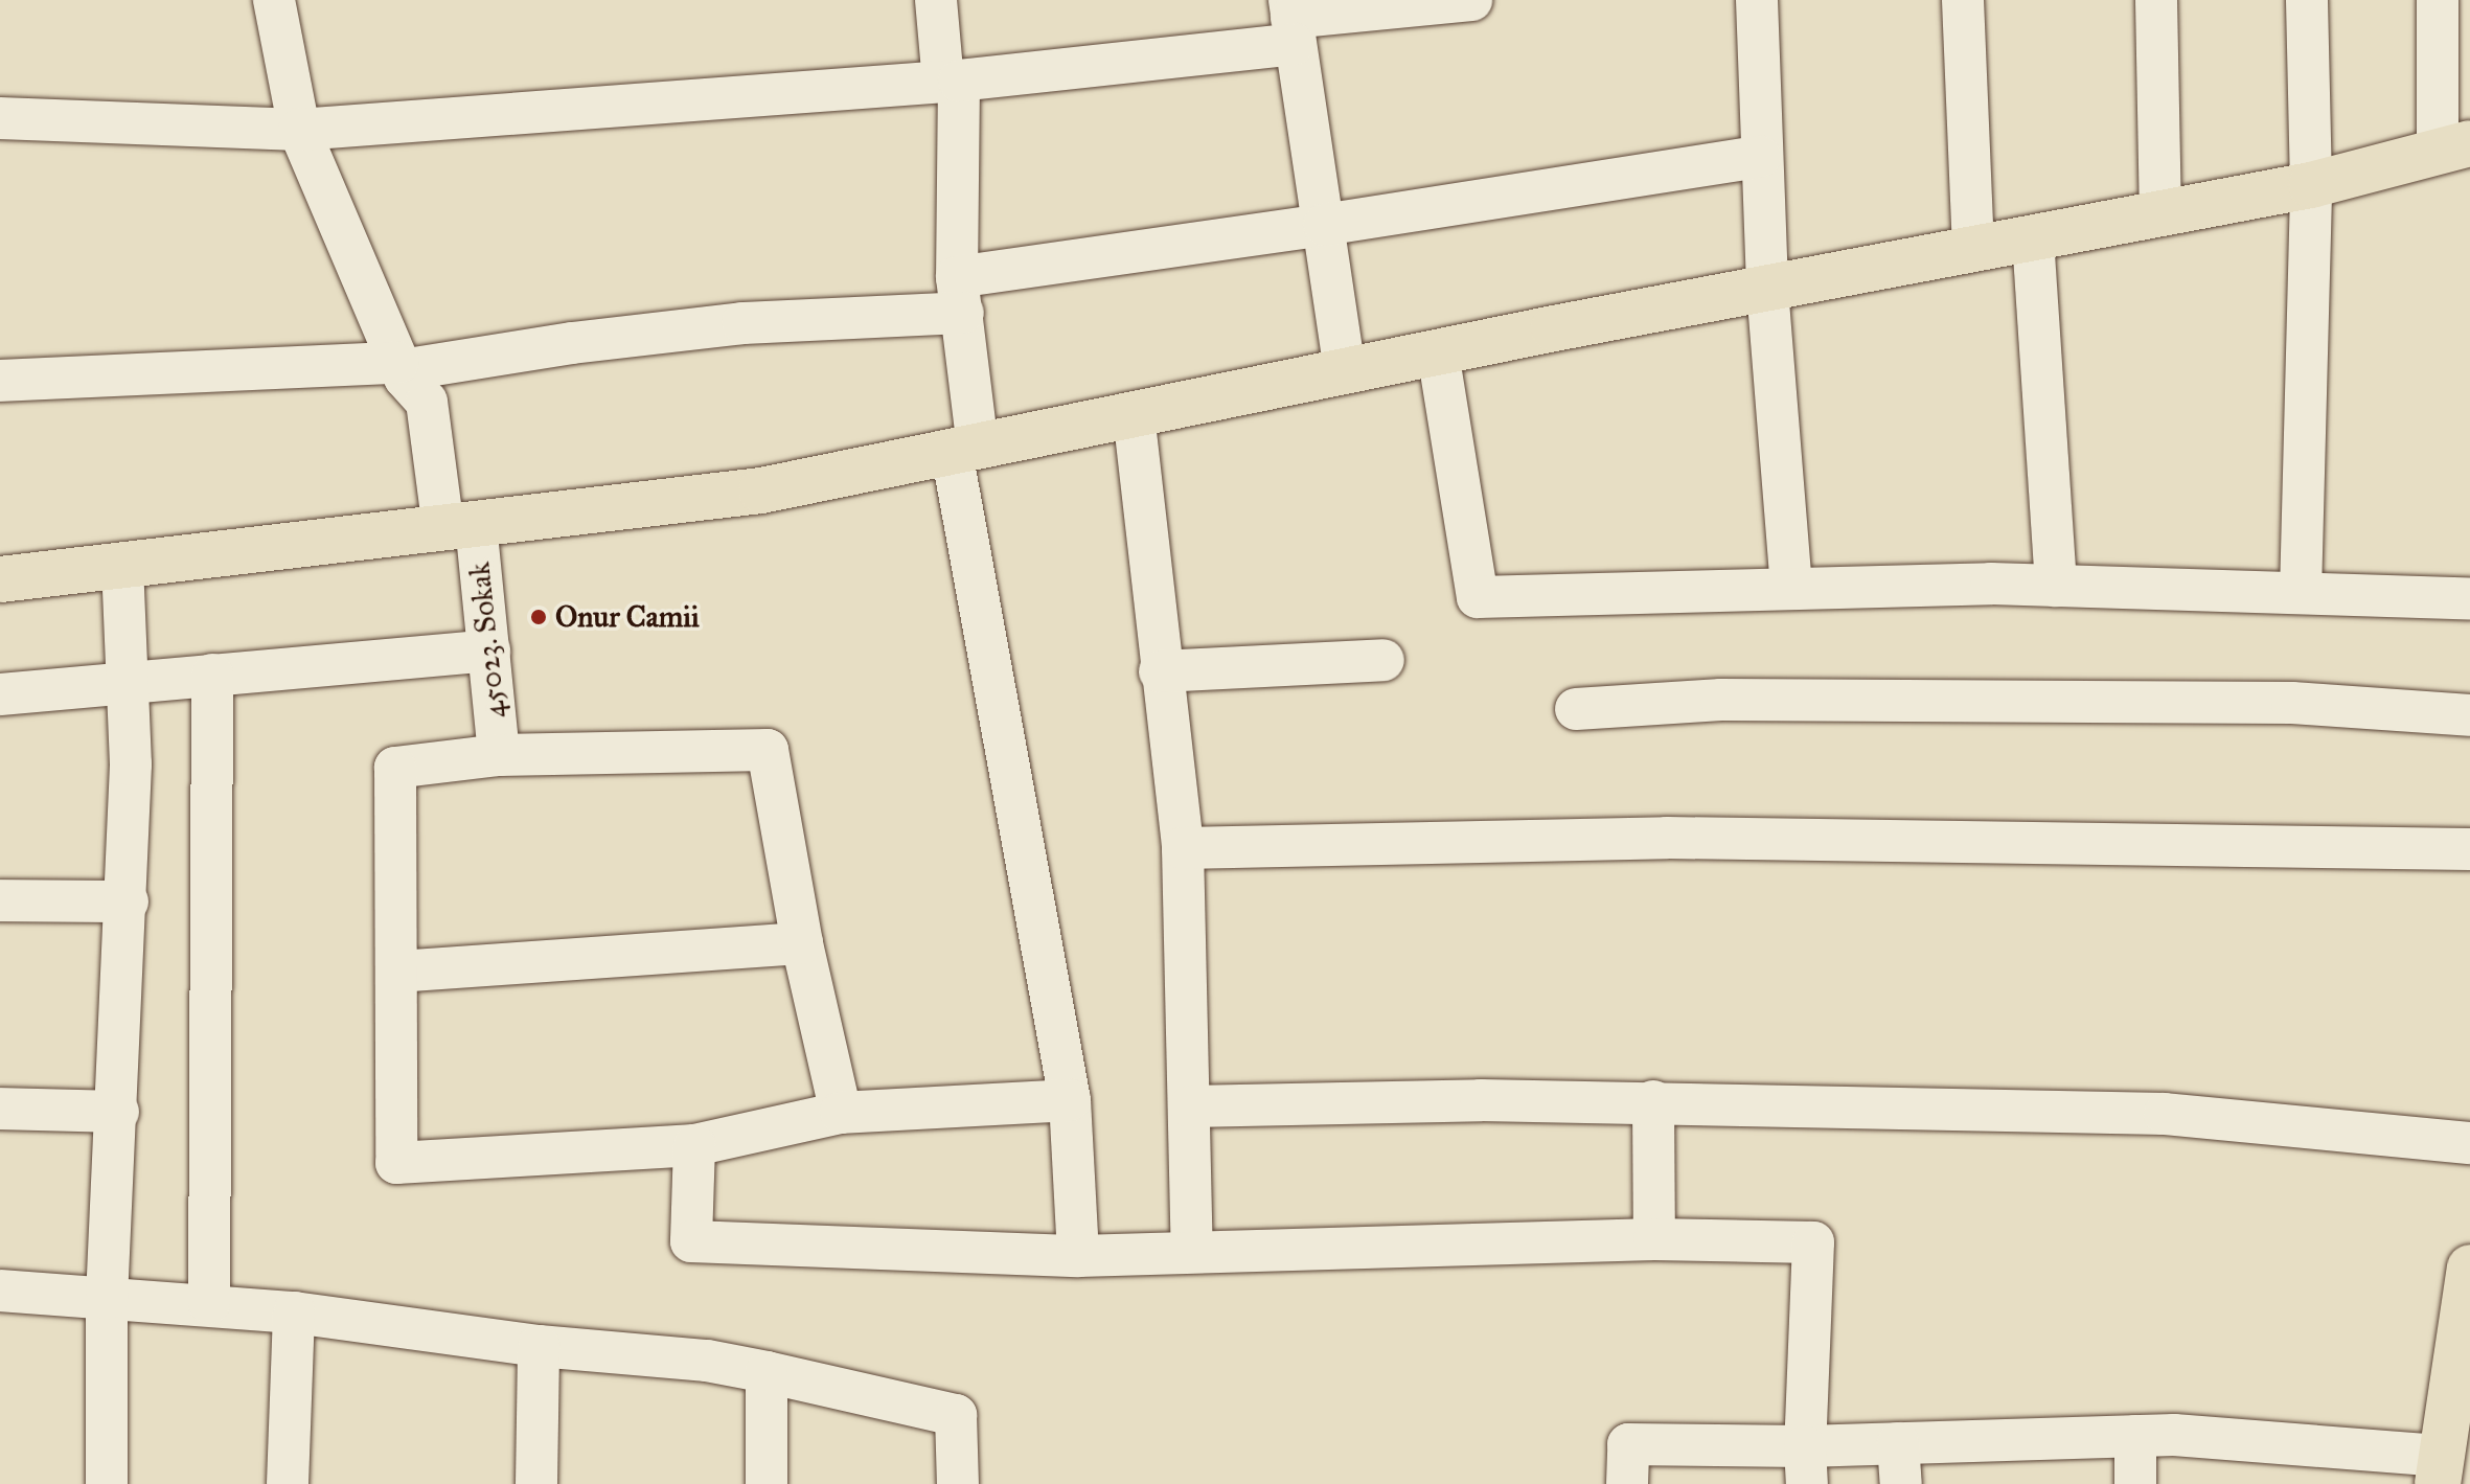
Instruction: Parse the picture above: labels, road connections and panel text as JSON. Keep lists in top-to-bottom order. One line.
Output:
{"streets":{"street":["45023. Sokak"]},"places":["Onur Camii"]}
